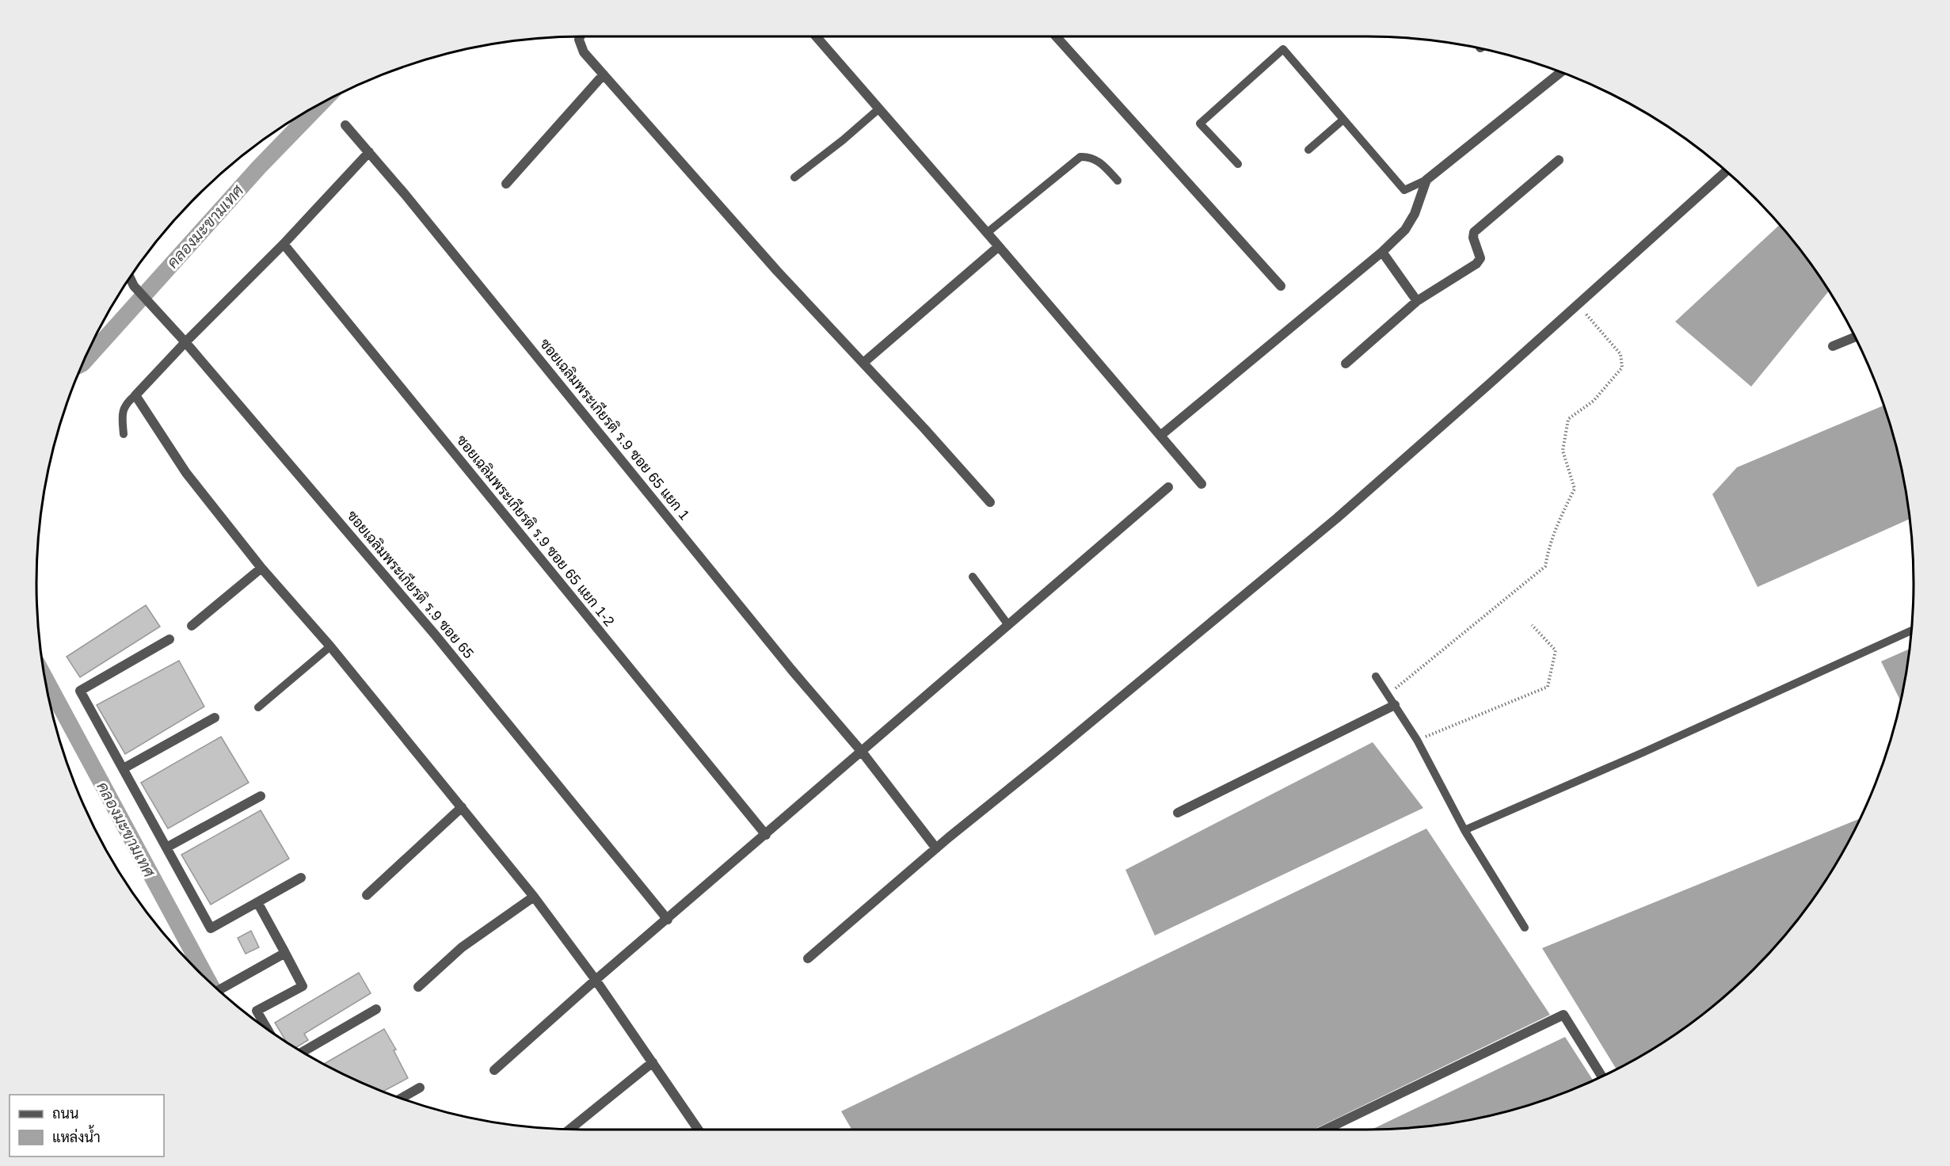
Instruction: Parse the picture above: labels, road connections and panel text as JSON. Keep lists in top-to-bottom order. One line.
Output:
{"streets":{"street":["ซอยเฉลิมพระเกียรติ ร.9 ซอย 65 แยก 1","ซอยเฉลิมพระเกียรติ ร.9 ซอย 65 แยก 1-2","ซอยเฉลิมพระเกียรติ ร.9 ซอย 65"]},"water":["คลองมะขามเทศ"],"legend":["ถนน","แหล่งน้ำ"]}
